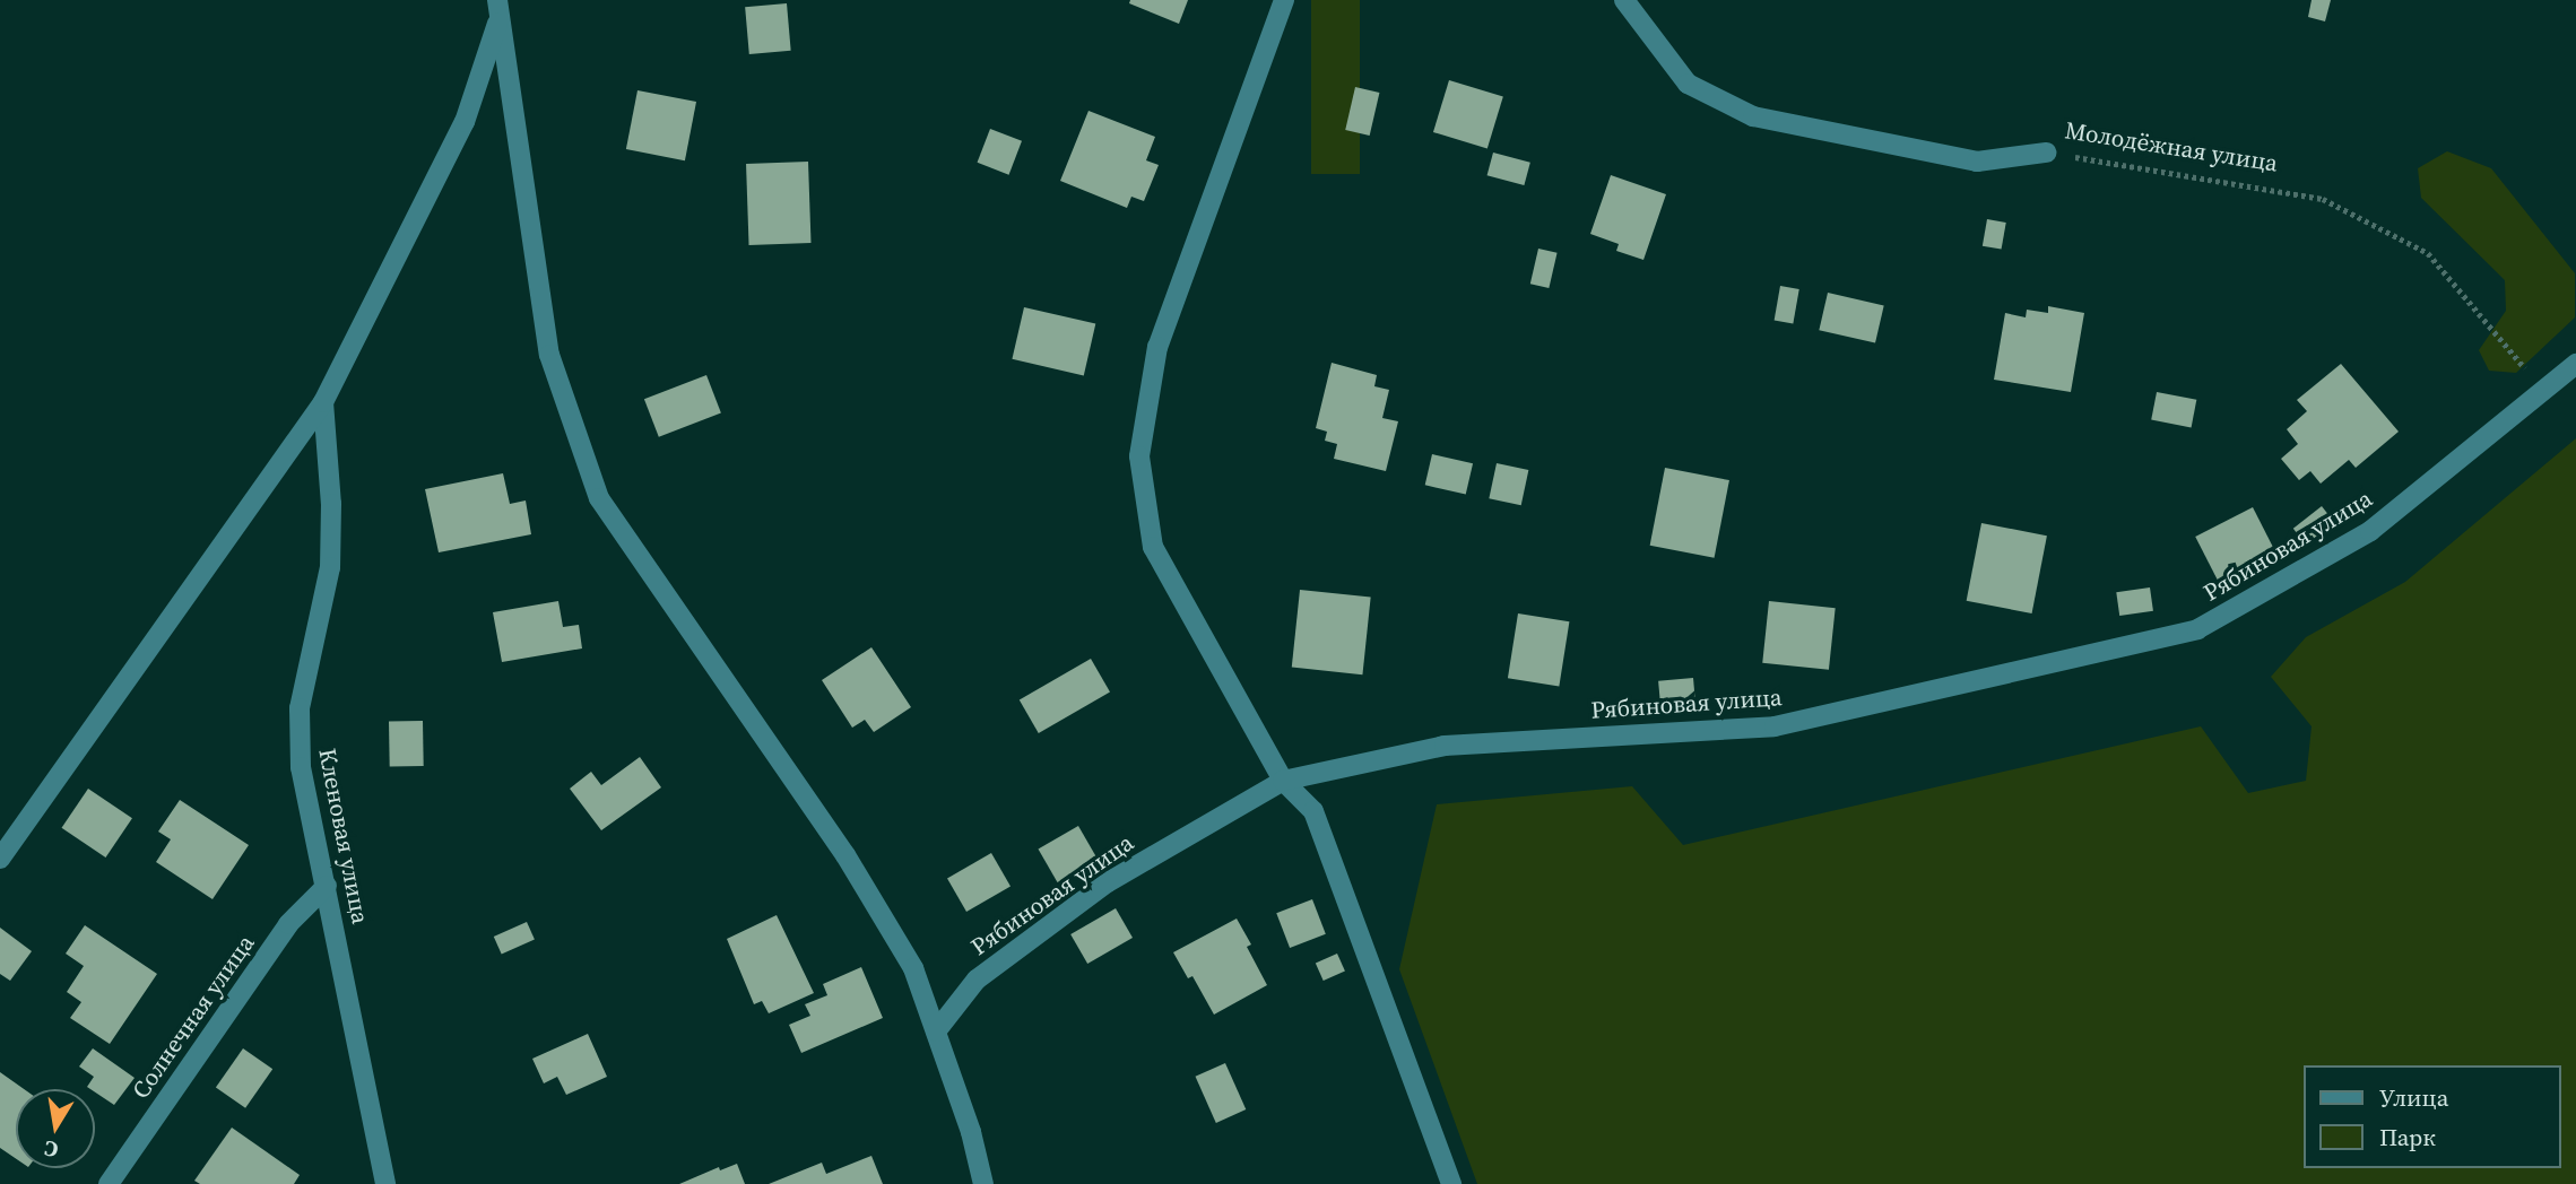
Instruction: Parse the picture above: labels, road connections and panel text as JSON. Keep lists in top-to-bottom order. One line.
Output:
{"streets":{"street":["Молодёжная улица","Рябиновая улица","Кленовая улица","Солнечная улица"]},"crossings":[["Молодёжная улица","Рябиновая улица"],["Кленовая улица","Солнечная улица"]],"legend":["Улица","Парк"],"north":"bottom"}
